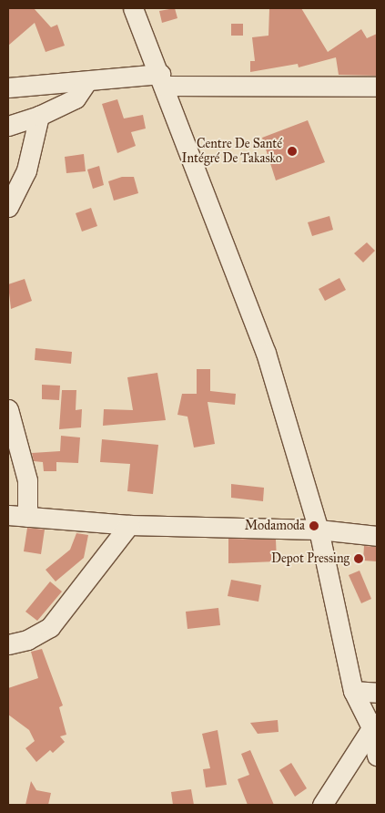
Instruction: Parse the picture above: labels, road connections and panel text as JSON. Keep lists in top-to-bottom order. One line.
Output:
{"places":["Centre De Santé Intégré De Takasko","Modamoda","Depot Pressing"]}
